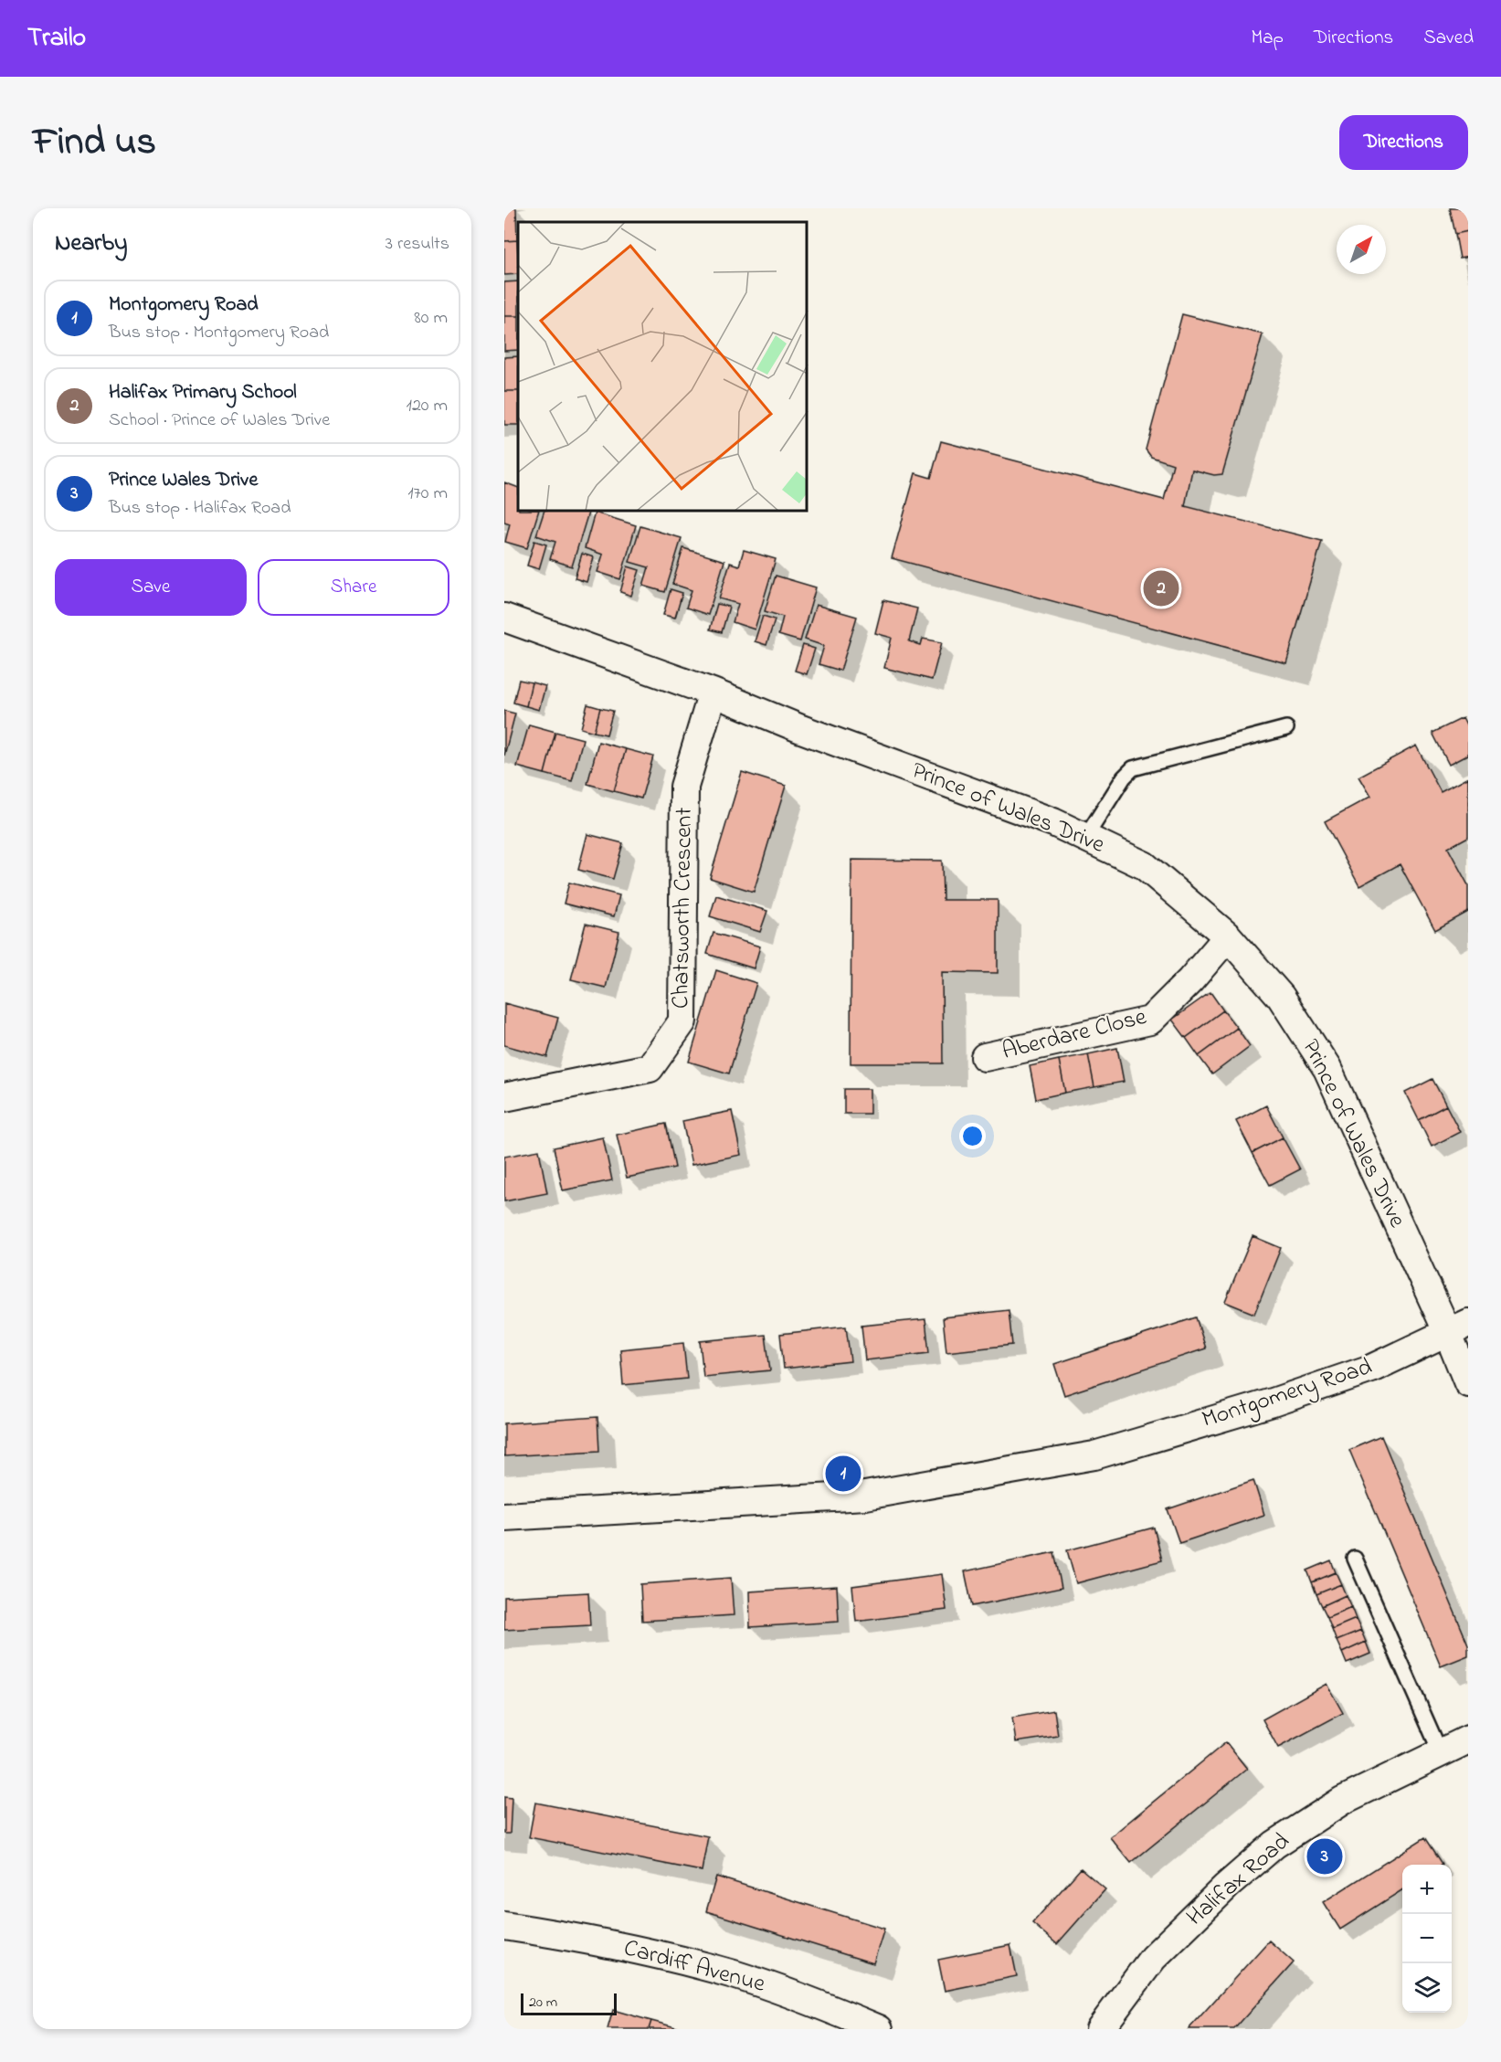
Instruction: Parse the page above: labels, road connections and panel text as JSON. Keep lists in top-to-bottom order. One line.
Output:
{"streets":{"street":["Prince of Wales Drive","Chatsworth Crescent","Aberdare Close","Montgomery Road","Halifax Road","Cardiff Avenue"]},"crossings":[["Prince of Wales Drive","Chatsworth Crescent"],["Prince of Wales Drive","Aberdare Close"],["Prince of Wales Drive","Montgomery Road"]],"scale_bar":"20 m","north":"top right","page":{"header":"Trailo","nav":["Map","Directions","Saved"],"title":"Find us","buttons":["Directions",["Save","Share"]],"heading":["Nearby","3 results"],"list":[{"mark":"1","name":"Montgomery Road","note":"Bus stop · Montgomery Road","value":"80 m"},{"mark":"2","name":"Halifax Primary School","note":"School · Prince of Wales Drive","value":"120 m"},{"mark":"3","name":"Prince Wales Drive","note":"Bus stop · Halifax Road","value":"170 m"}],"pins":["2","1","3"],"map_buttons":["+","−"],"scale":"20 m"}}
